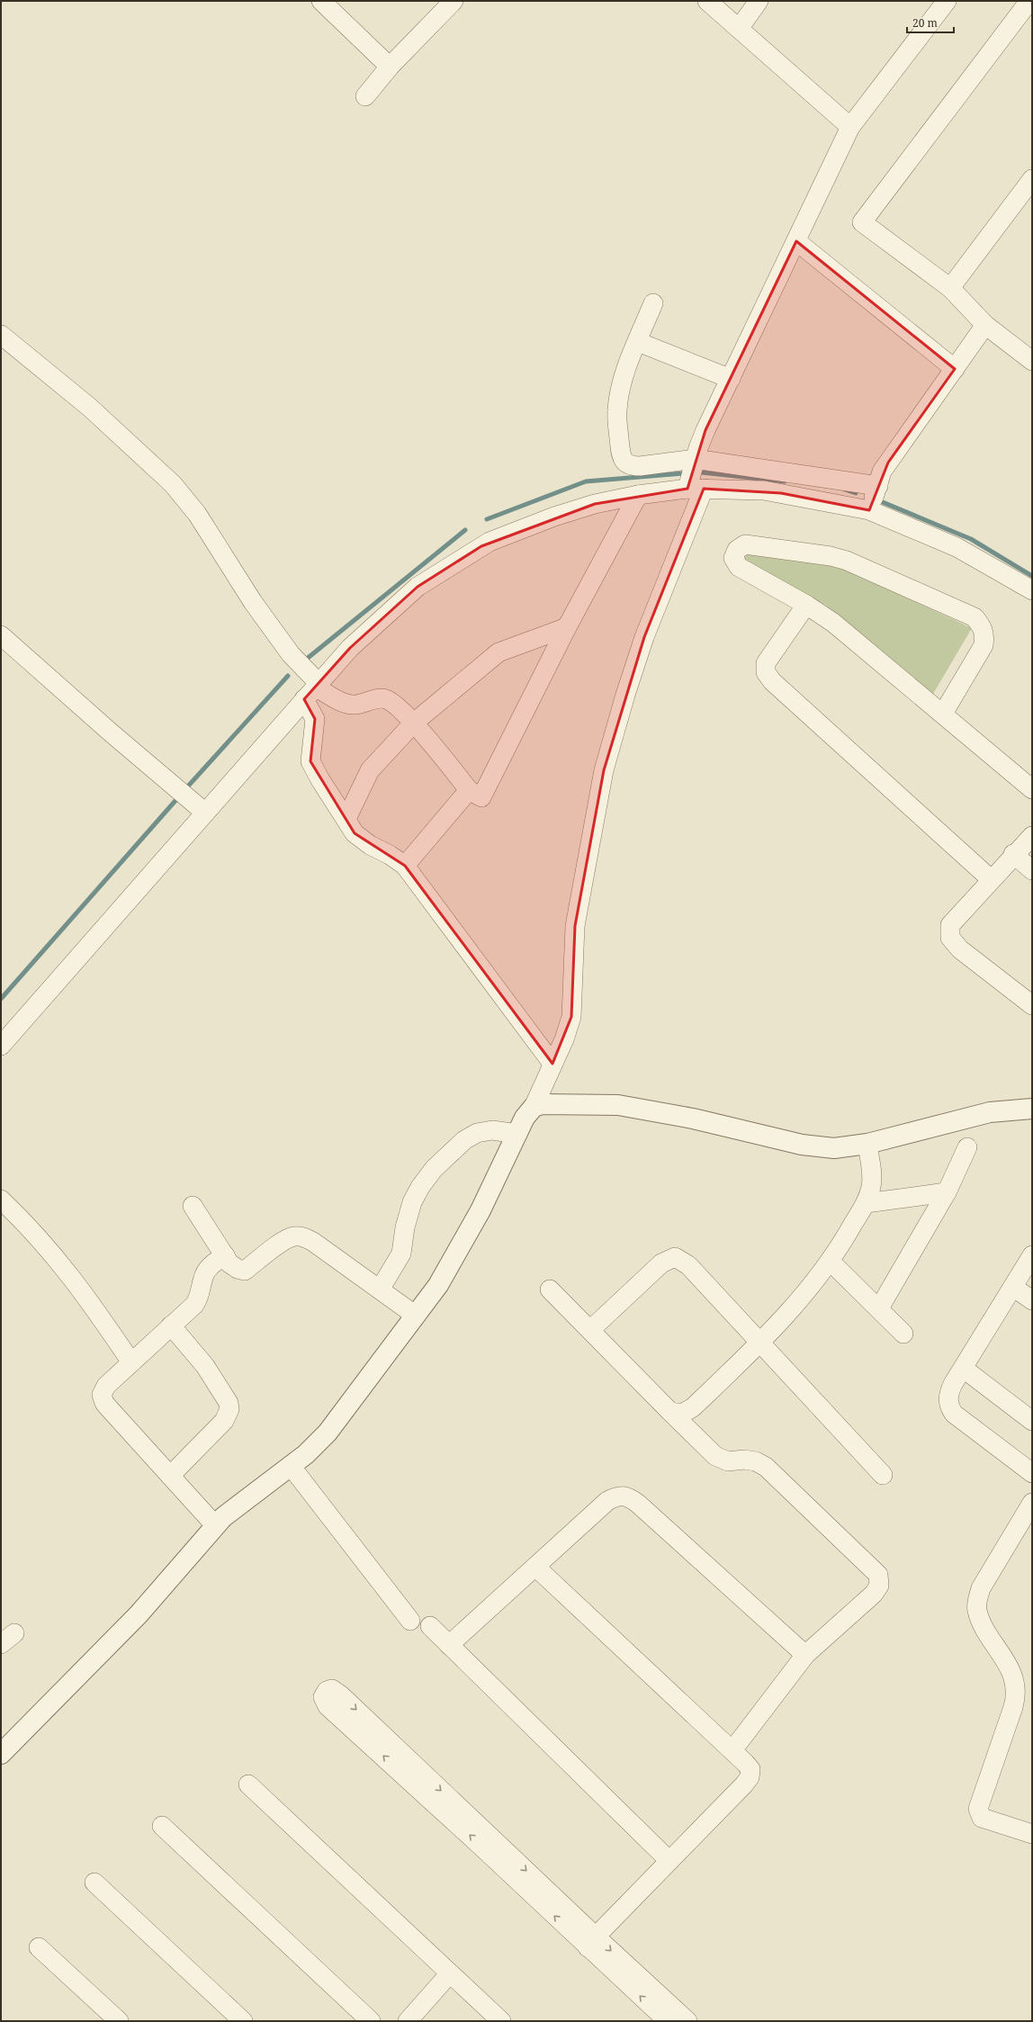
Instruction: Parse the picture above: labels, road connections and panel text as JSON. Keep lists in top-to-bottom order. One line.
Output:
{"scale_bar":"20 m"}
